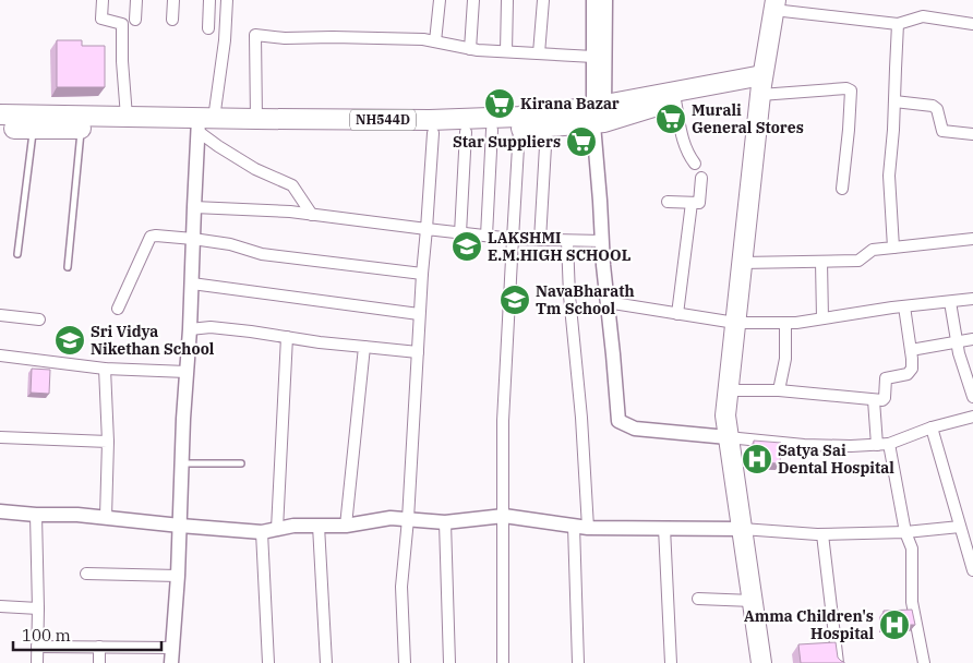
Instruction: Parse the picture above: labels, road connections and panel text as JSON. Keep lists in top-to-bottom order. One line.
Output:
{"streets":{"highway":["NH544D"]},"places":{"supermarket":["Kirana Bazar","Murali General Stores","Star Suppliers"],"school or university":["LAKSHMI E.M.HIGH SCHOOL","NavaBharath Tm School","Sri Vidya Nikethan School"],"hospital":["Satya Sai Dental Hospital","Amma Children's Hospital"]},"scale_bar":"100 m"}
